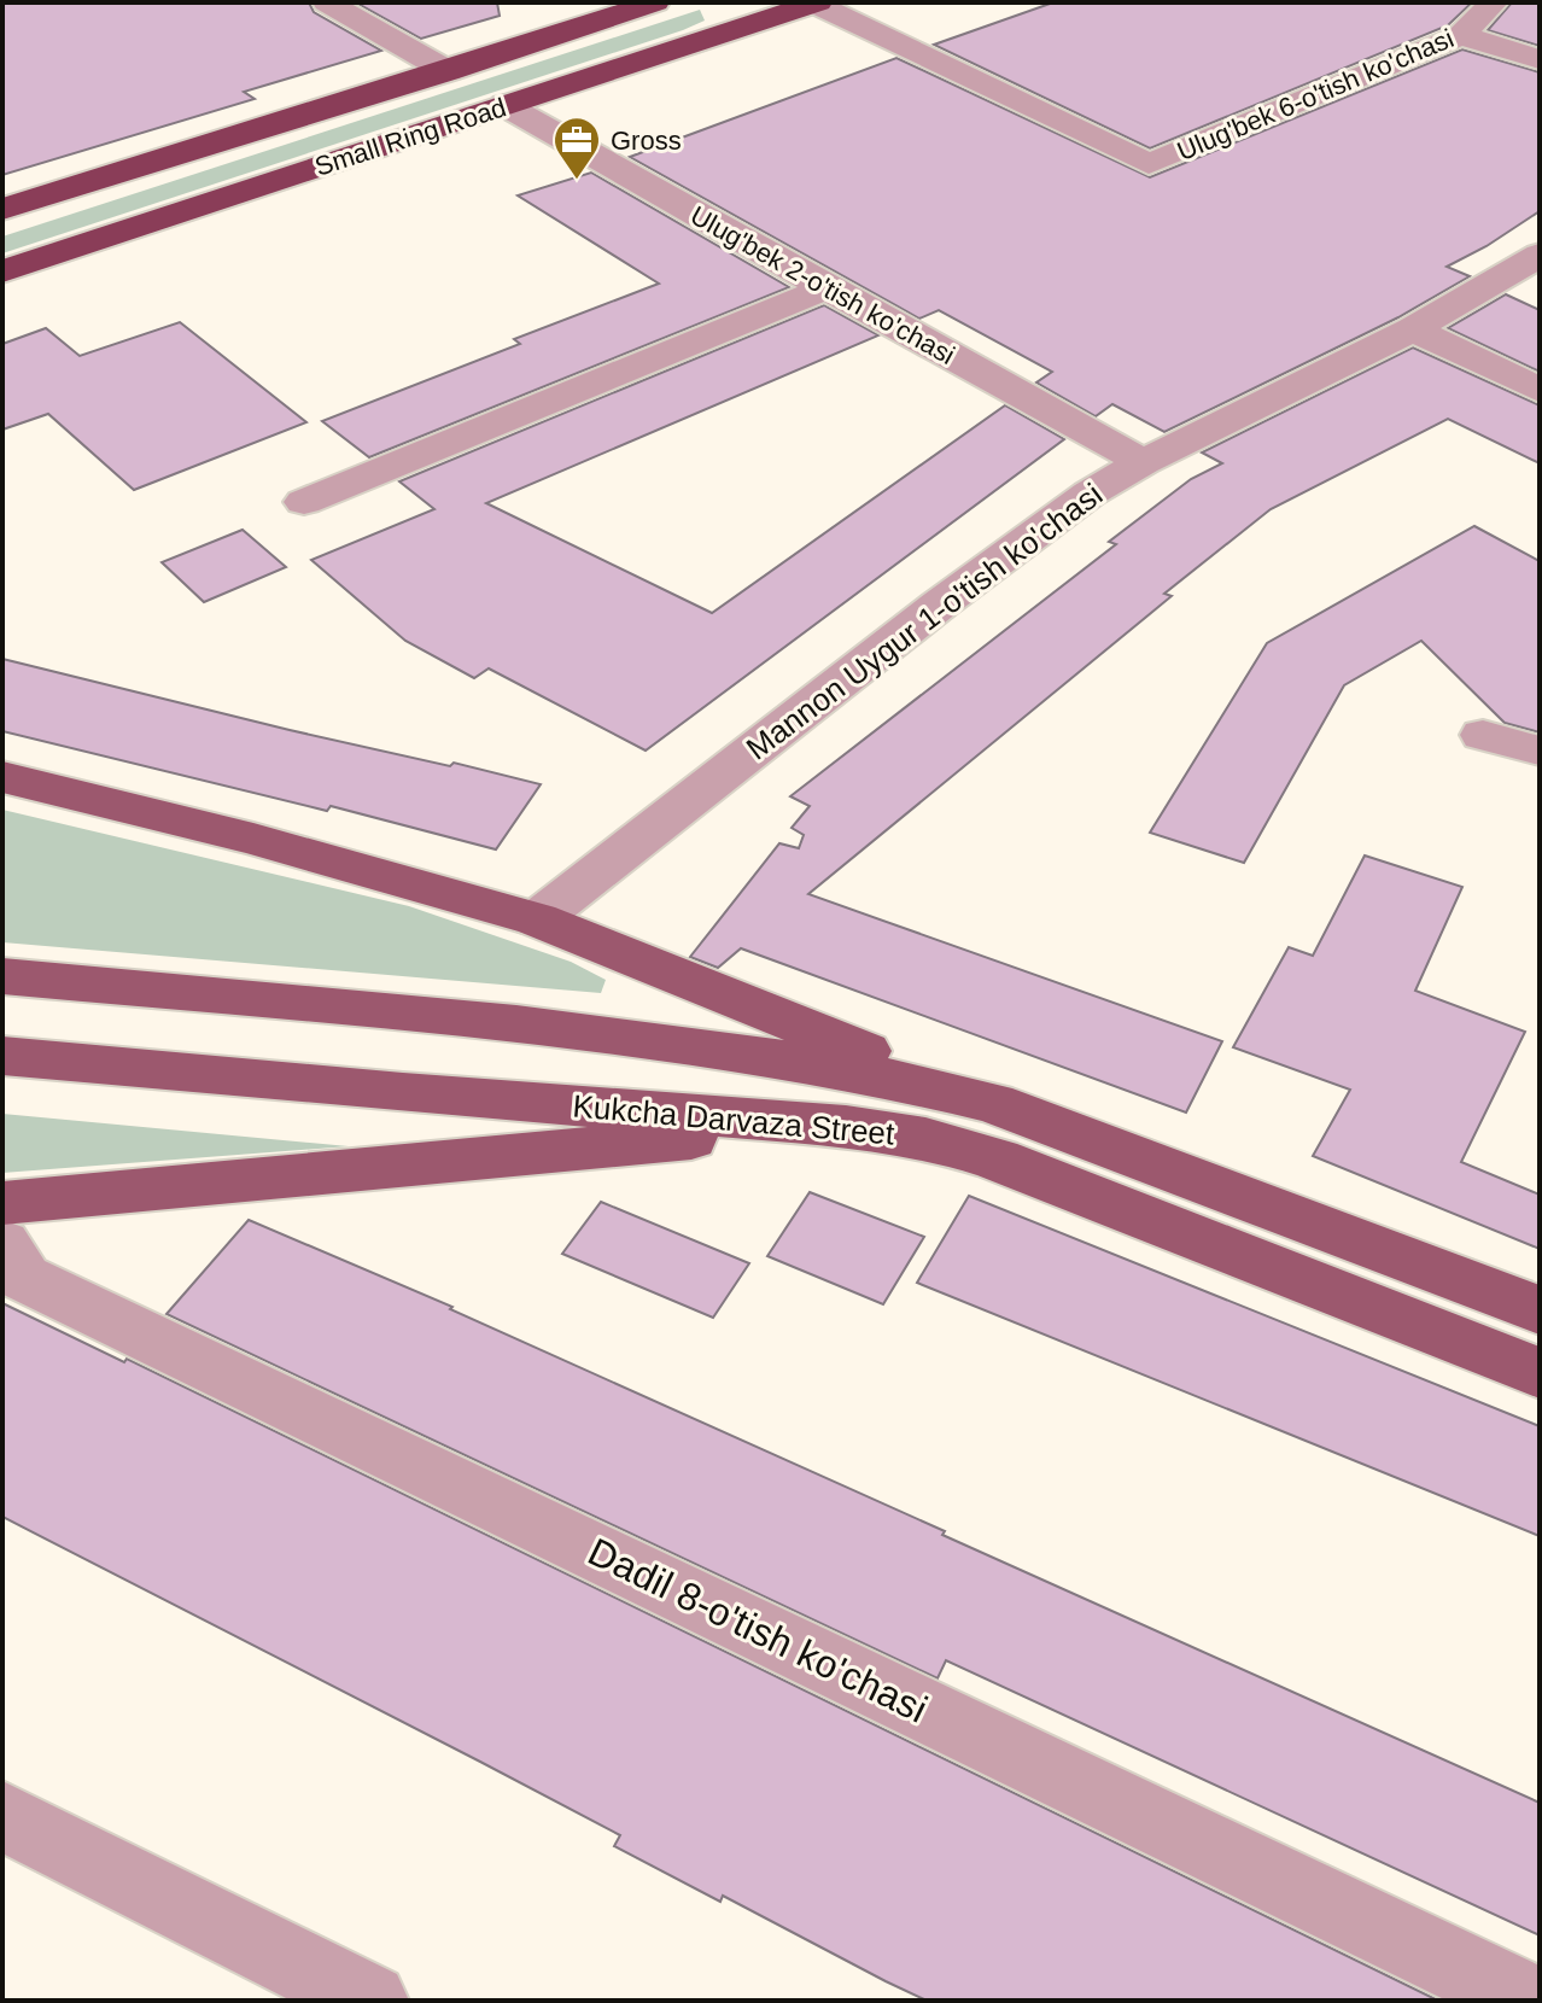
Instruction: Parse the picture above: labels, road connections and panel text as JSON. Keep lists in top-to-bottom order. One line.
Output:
{"streets":{"highway":["Small Ring Road"],"main road":["Kukcha Darvaza Street"],"street":["Ulug'bek 6-o'tish ko'chasi","Ulug'bek 2-o'tish ko'chasi","Mannon Uygur 1-o'tish ko'chasi","Dadil 8-o'tish ko'chasi"]},"crossings":[["Ulug'bek 6-o'tish ko'chasi","Small Ring Road"],["Small Ring Road","Ulug'bek 2-o'tish ko'chasi"],["Ulug'bek 2-o'tish ko'chasi","Mannon Uygur 1-o'tish ko'chasi"]],"places":{"office":["Gross"]}}
